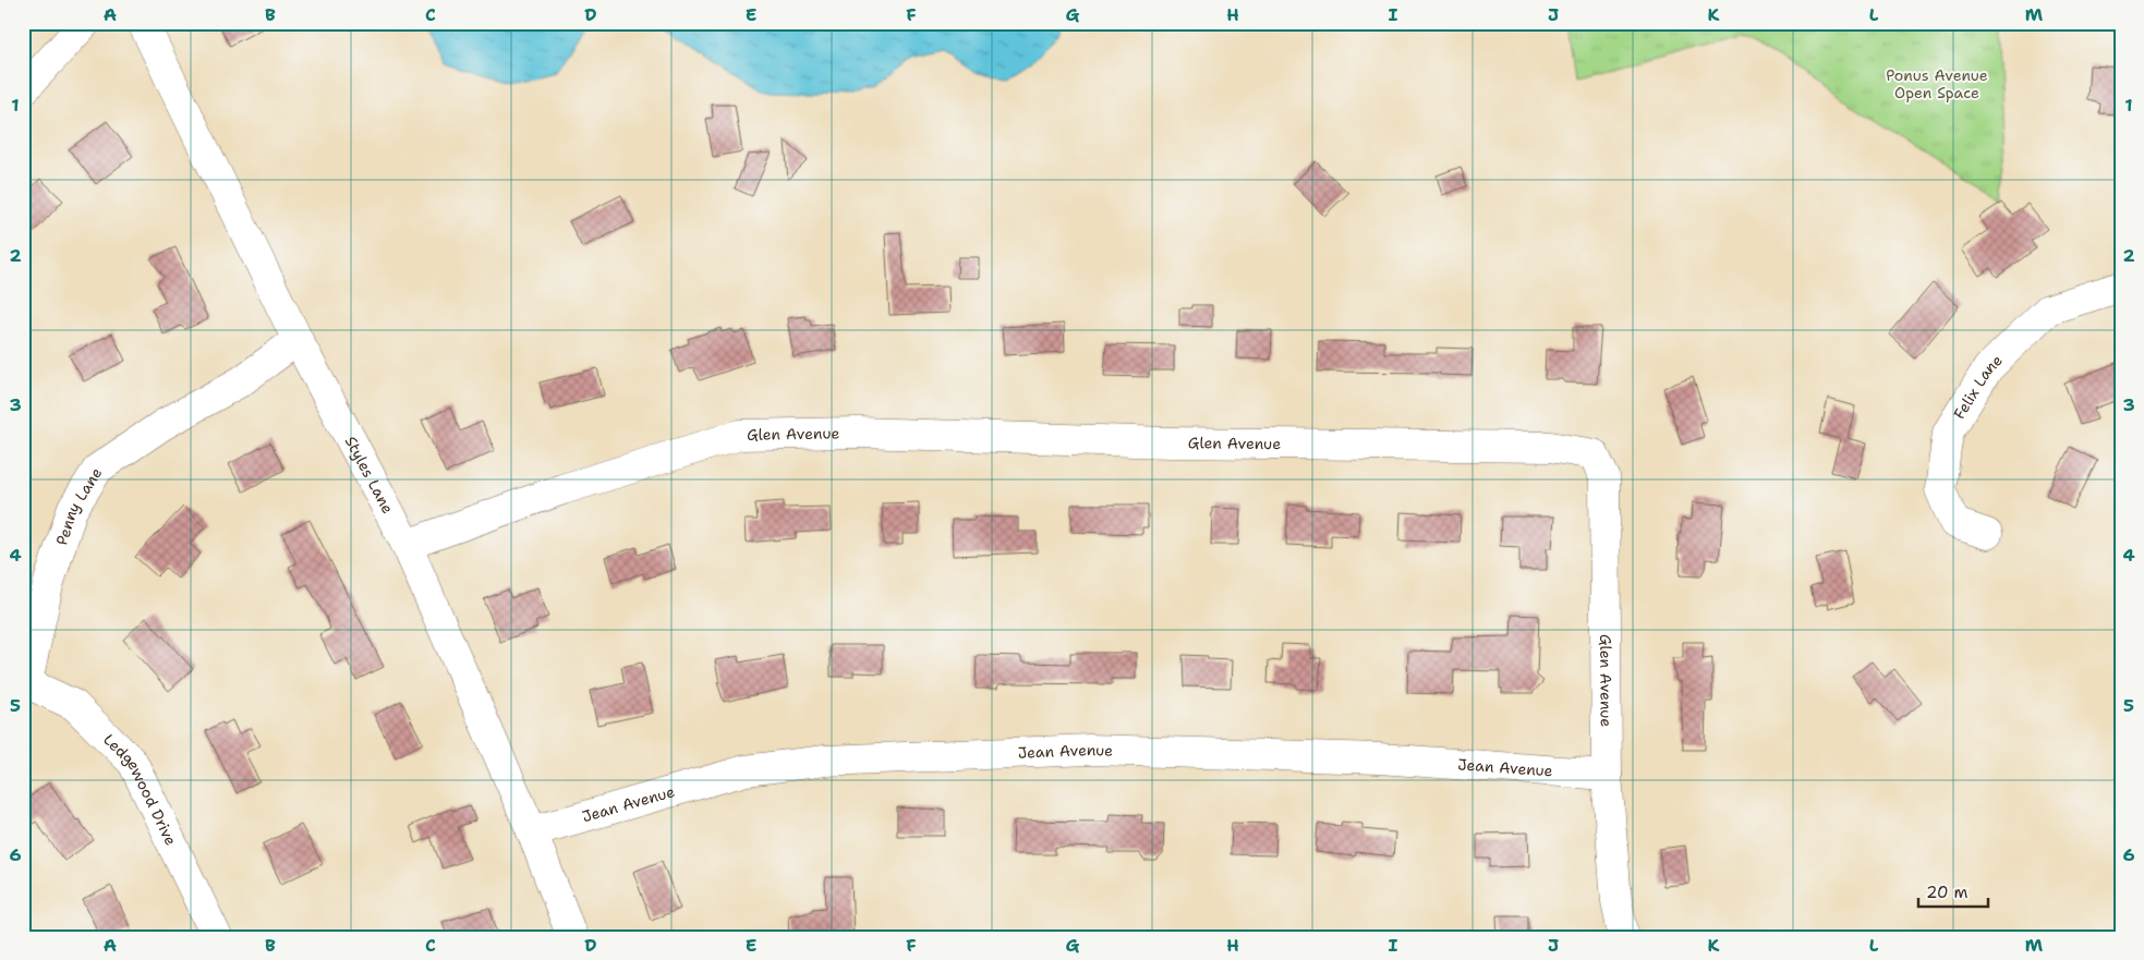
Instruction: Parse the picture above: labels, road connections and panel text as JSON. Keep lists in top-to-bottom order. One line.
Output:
{"streets":{"street":["Felix Lane","Glen Avenue","Styles Lane","Penny Lane","Jean Avenue","Ledgewood Drive"]},"crossings":[["Glen Avenue","Styles Lane"],["Glen Avenue","Jean Avenue"],["Styles Lane","Penny Lane"],["Styles Lane","Jean Avenue"],["Penny Lane","Ledgewood Drive"]],"parks":["Ponus Avenue Open Space"],"scale_bar":"20 m","grid":{"columns":["A","B","C","D","E","F","G","H","I","J","K","L","M"],"rows":["1","2","3","4","5","6"]}}
